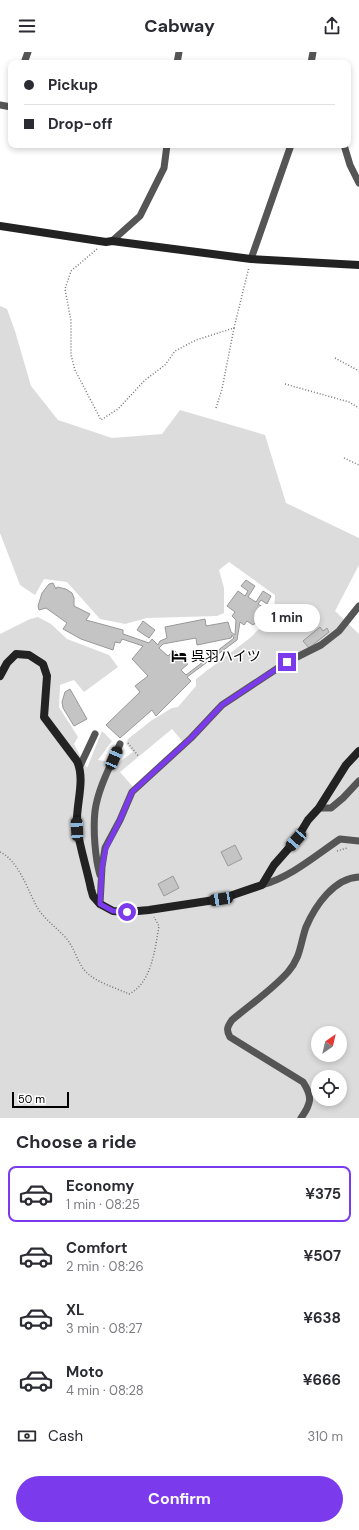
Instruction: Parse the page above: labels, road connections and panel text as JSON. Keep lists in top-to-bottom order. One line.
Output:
{"places":{"hotel":["呉羽ハイツ"]},"scale_bar":"50 m","north":"top right","page":{"header":"Cabway","banner":["Pickup","Drop-off"],"bubble":"1 min","scale":"50 m","heading":"Choose a ride","list":[{"name":"Economy","note":"1 min · 08:25","value":"¥375"},{"name":"Comfort","note":"2 min · 08:26","value":"¥507"},{"name":"XL","note":"3 min · 08:27","value":"¥638"},{"name":"Moto","note":"4 min · 08:28","value":"¥666"}],"pay":["Cash","310 m"],"buttons":"Confirm"}}
